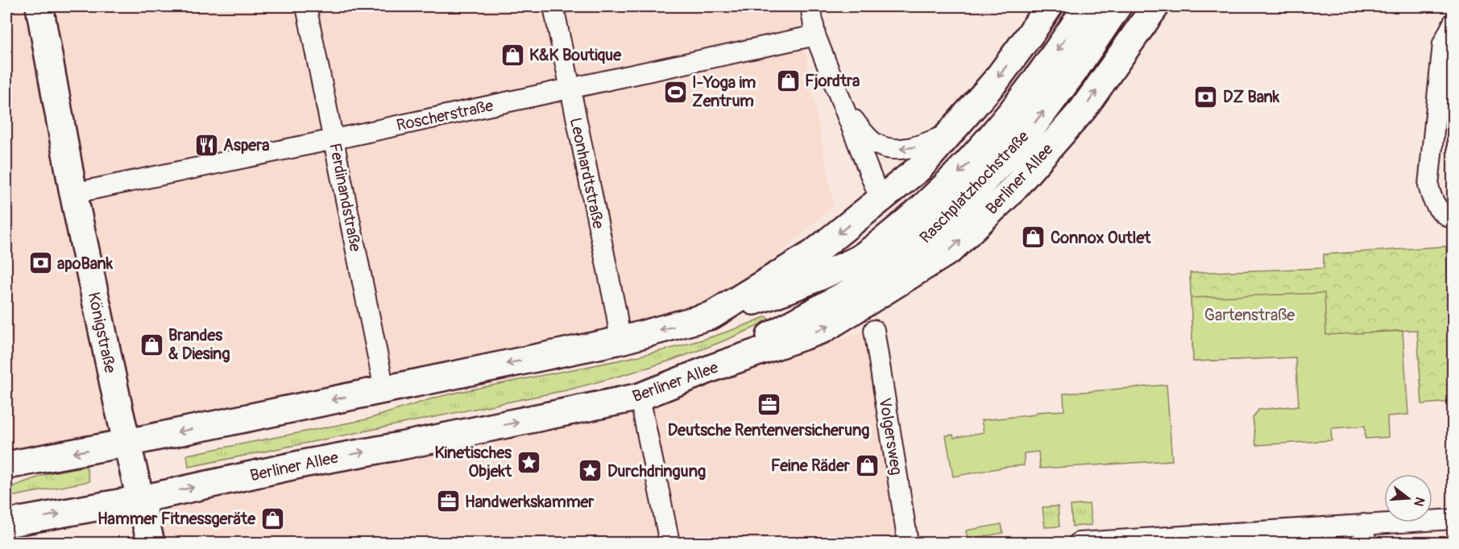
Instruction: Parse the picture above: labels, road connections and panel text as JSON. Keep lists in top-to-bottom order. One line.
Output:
{"streets":{"main road":["Berliner Allee","Raschplatzhochstraße","Königstraße"],"street":["Roscherstraße","Leonhardtstraße","Ferdinandstraße","Volgersweg"]},"crossings":[["Roscherstraße","Leonhardtstraße"],["Roscherstraße","Ferdinandstraße"],["Roscherstraße","Königstraße"],["Berliner Allee","Raschplatzhochstraße"],["Berliner Allee","Königstraße"]],"parks":["Gartenstraße"],"places":{"shop":["K&K Boutique","Fjordtra","Connox Outlet","Brandes & Diesing","Feine Räder","Hammer Fitnessgeräte"],"sports":["I-Yoga im Zentrum"],"bank":["DZ Bank","apoBank"],"restaurant":["Aspera"],"office":["Deutsche Rentenversicherung","Handwerkskammer"],"place":["Kinetisches Objekt","Durchdringung"]},"north":"right"}
